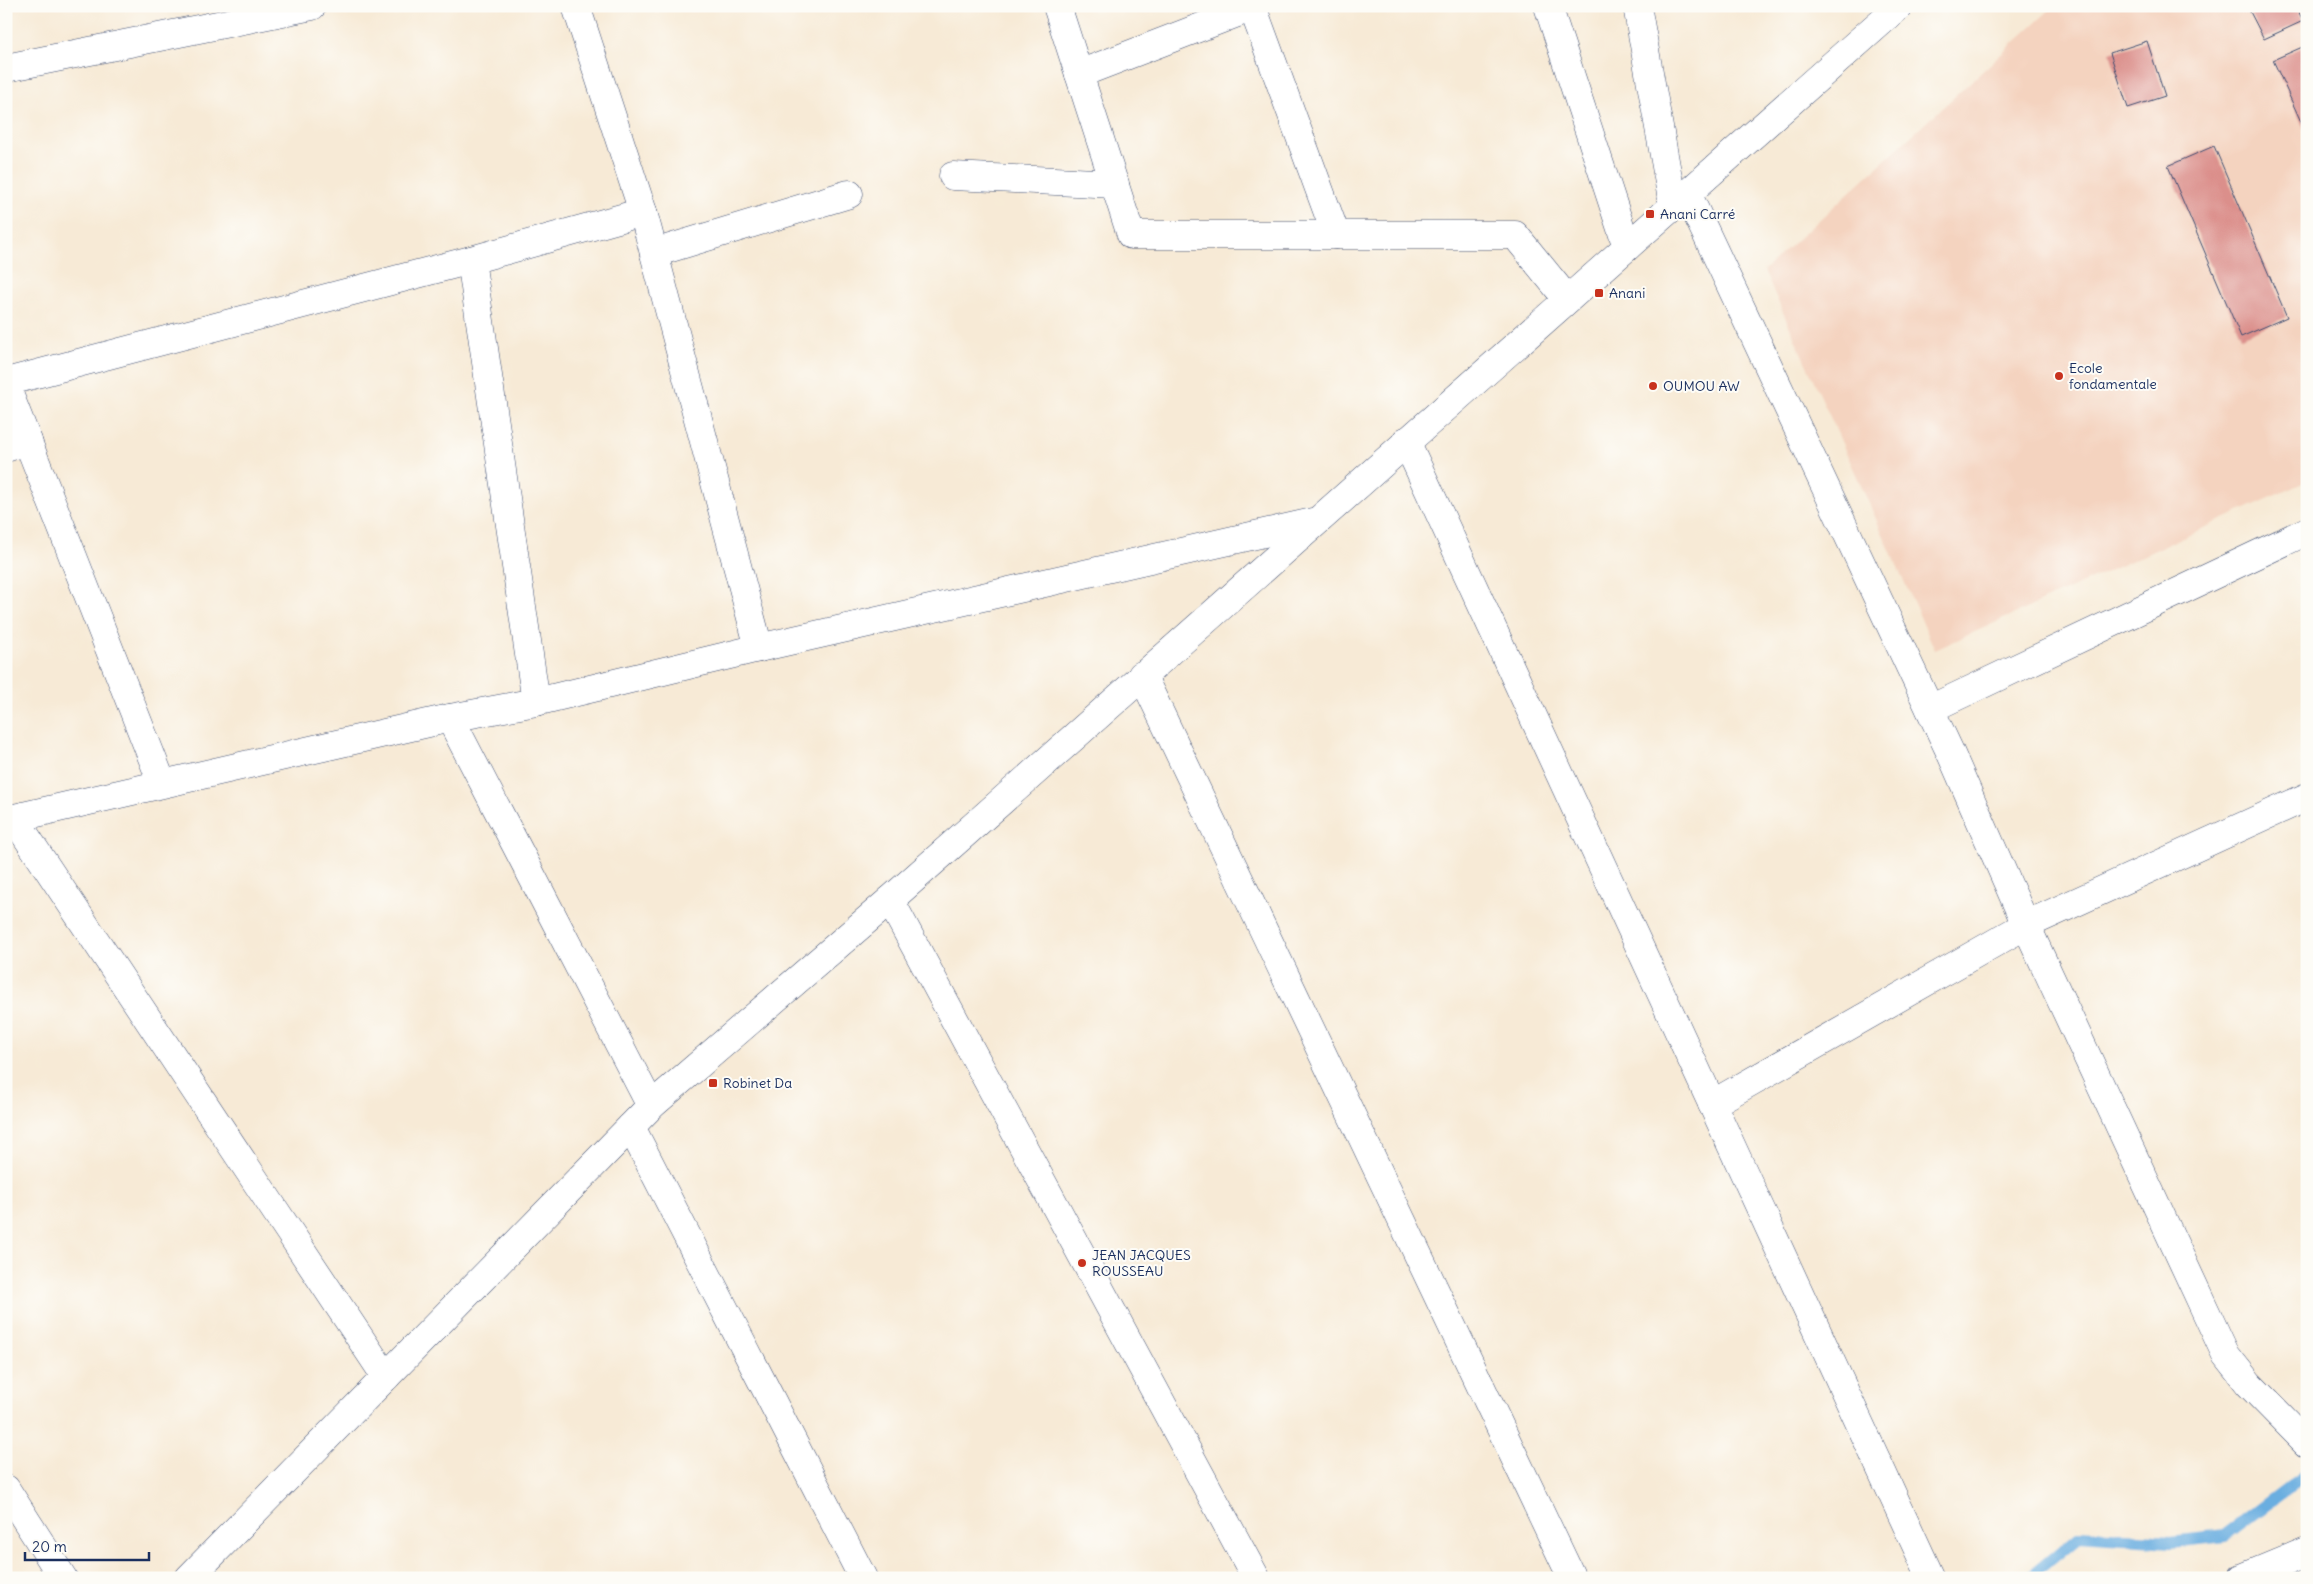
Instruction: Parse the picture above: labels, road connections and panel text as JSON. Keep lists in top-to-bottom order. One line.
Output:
{"places":{"transit":["Anani Carré","Anani","Robinet Da"],"other":["Ecole fondamentale","OUMOU AW","JEAN JACQUES ROUSSEAU"]},"scale_bar":"20 m"}
